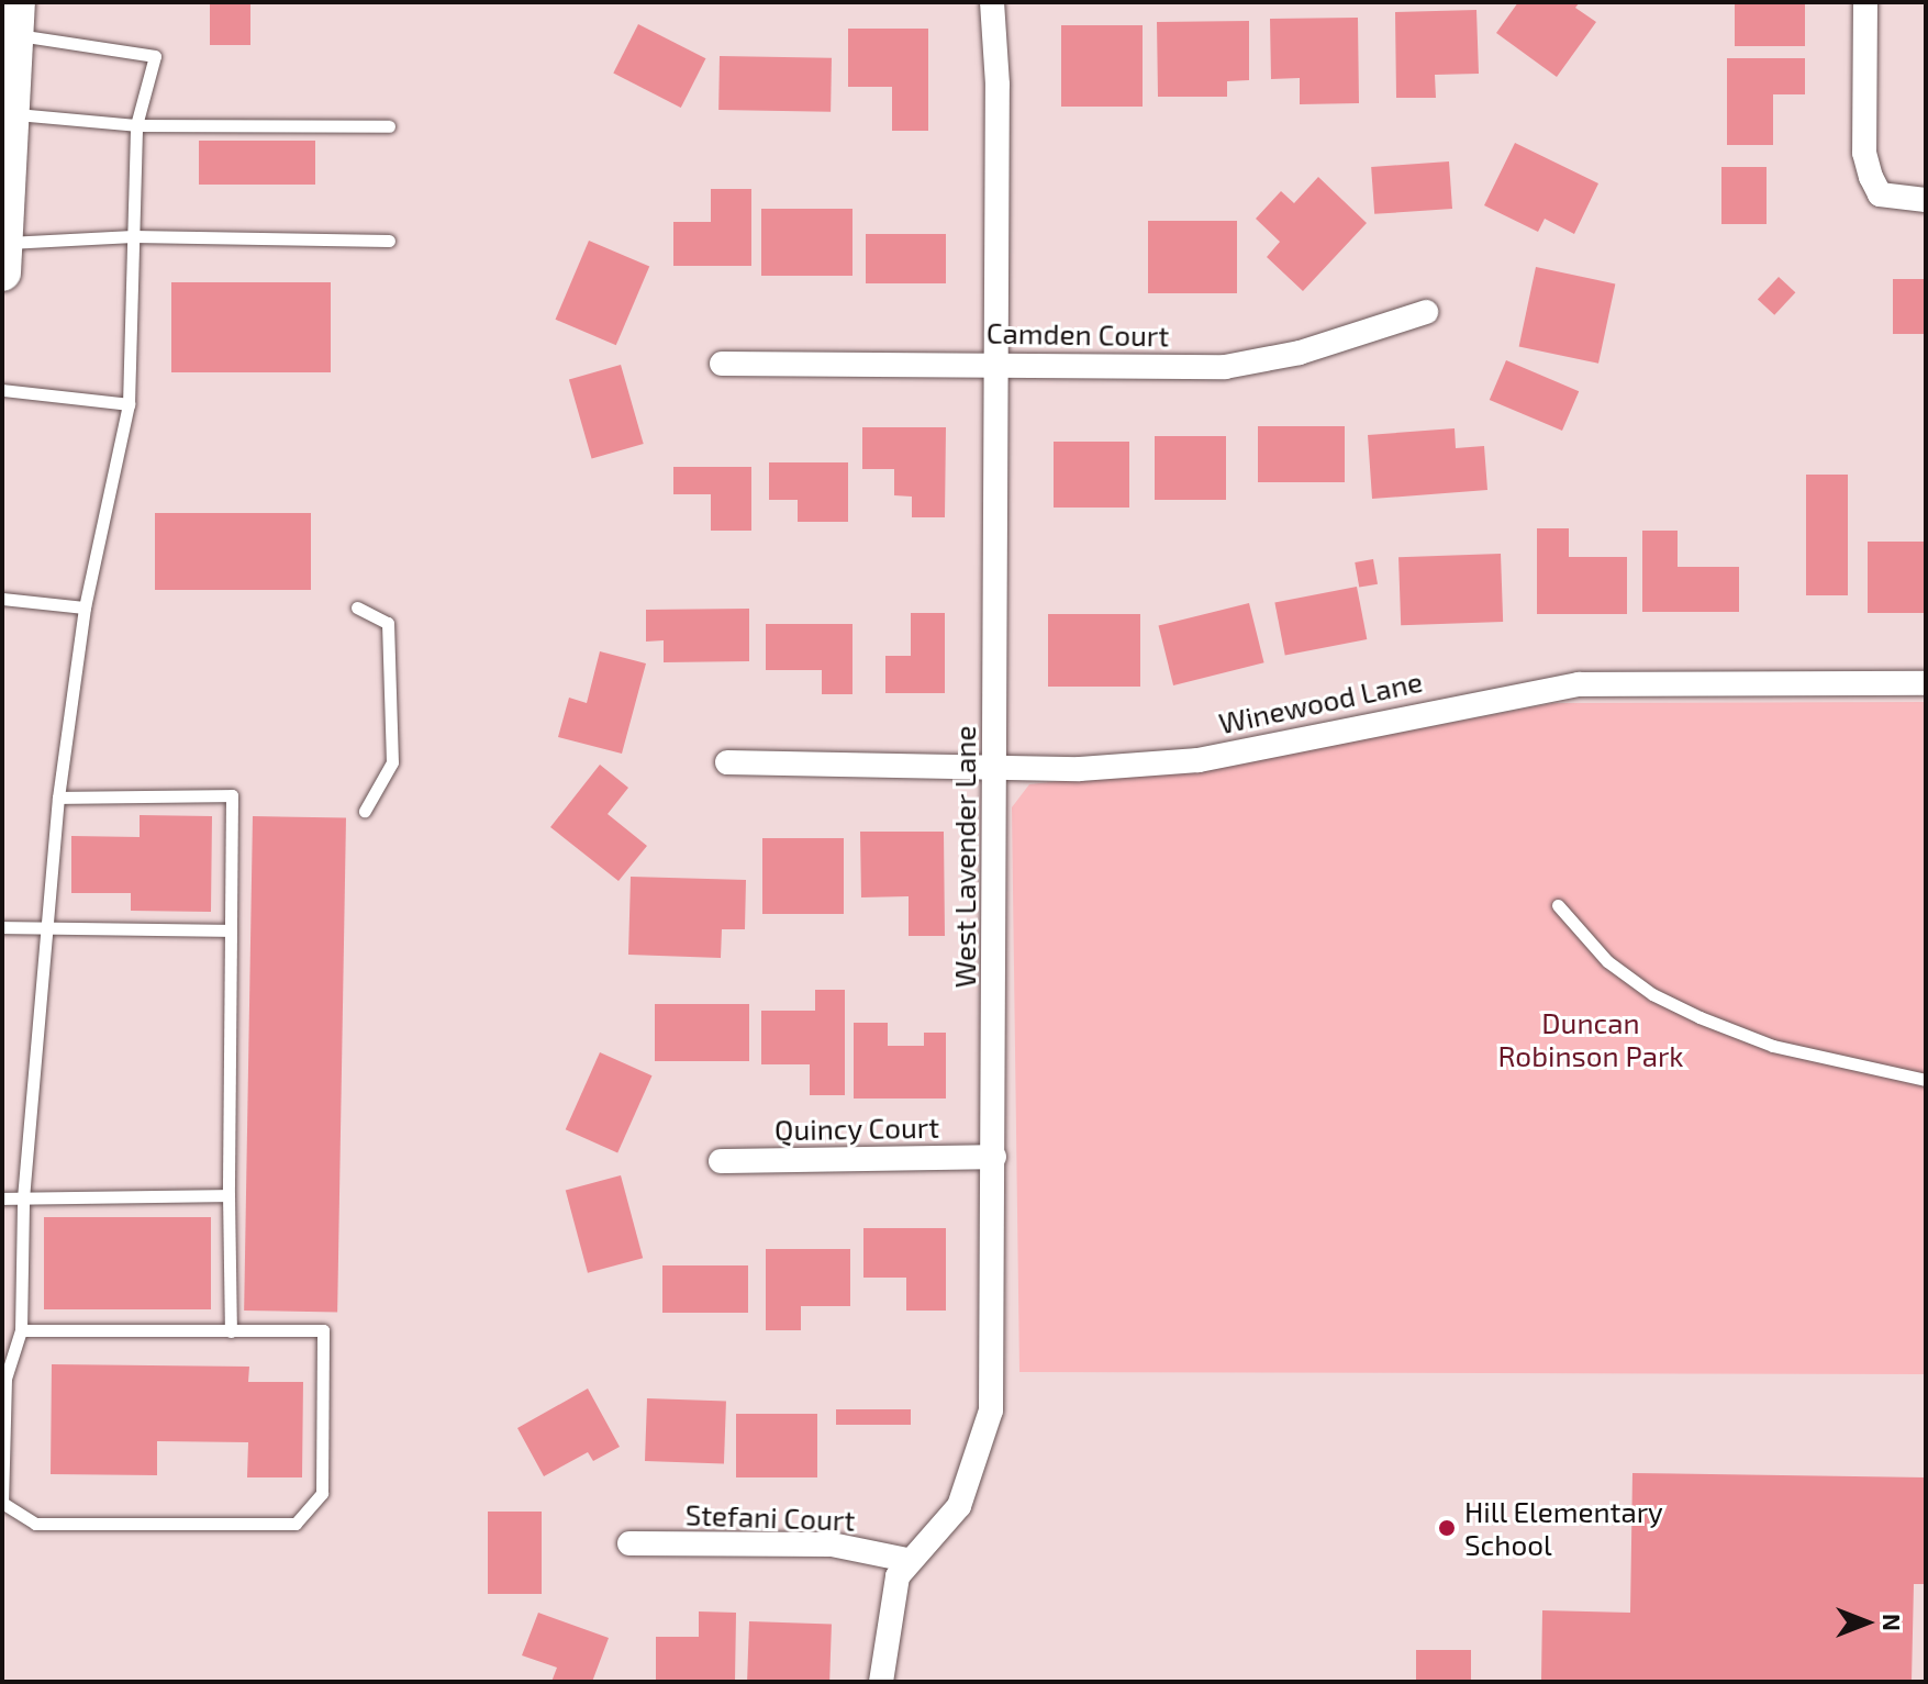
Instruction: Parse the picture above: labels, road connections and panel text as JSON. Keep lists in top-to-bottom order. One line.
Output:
{"streets":{"street":["Camden Court","Winewood Lane","West Lavender Lane","Quincy Court","Stefani Court"]},"crossings":[["Camden Court","West Lavender Lane"],["Winewood Lane","West Lavender Lane"],["West Lavender Lane","Quincy Court"],["West Lavender Lane","Stefani Court"]],"parks":["Duncan Robinson Park"],"places":["Hill Elementary School"],"north":"right"}
